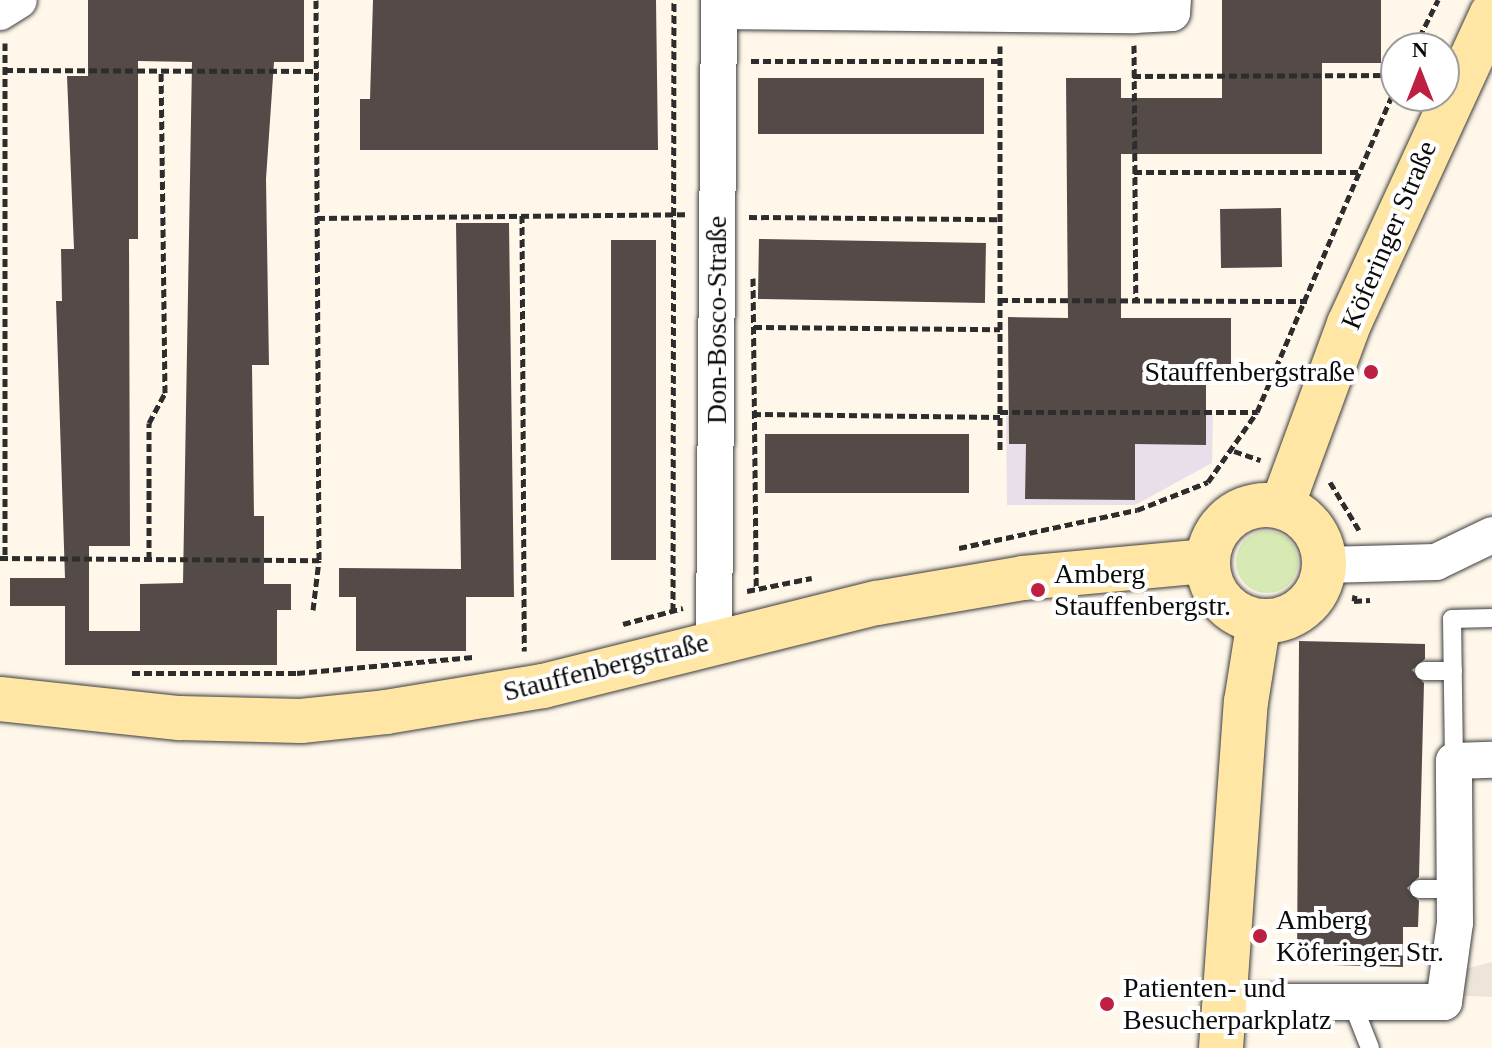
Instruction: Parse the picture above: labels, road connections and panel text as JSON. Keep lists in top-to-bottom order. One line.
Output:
{"streets":{"street":["Köferinger Straße","Don-Bosco-Straße","Stauffenbergstraße"]},"crossings":[["Köferinger Straße","Stauffenbergstraße"],["Don-Bosco-Straße","Stauffenbergstraße"]],"places":["Stauffenbergstraße","Amberg Stauffenbergstr.","Amberg Köferinger Str.","Patienten- und Besucherparkplatz"],"north":"top"}
